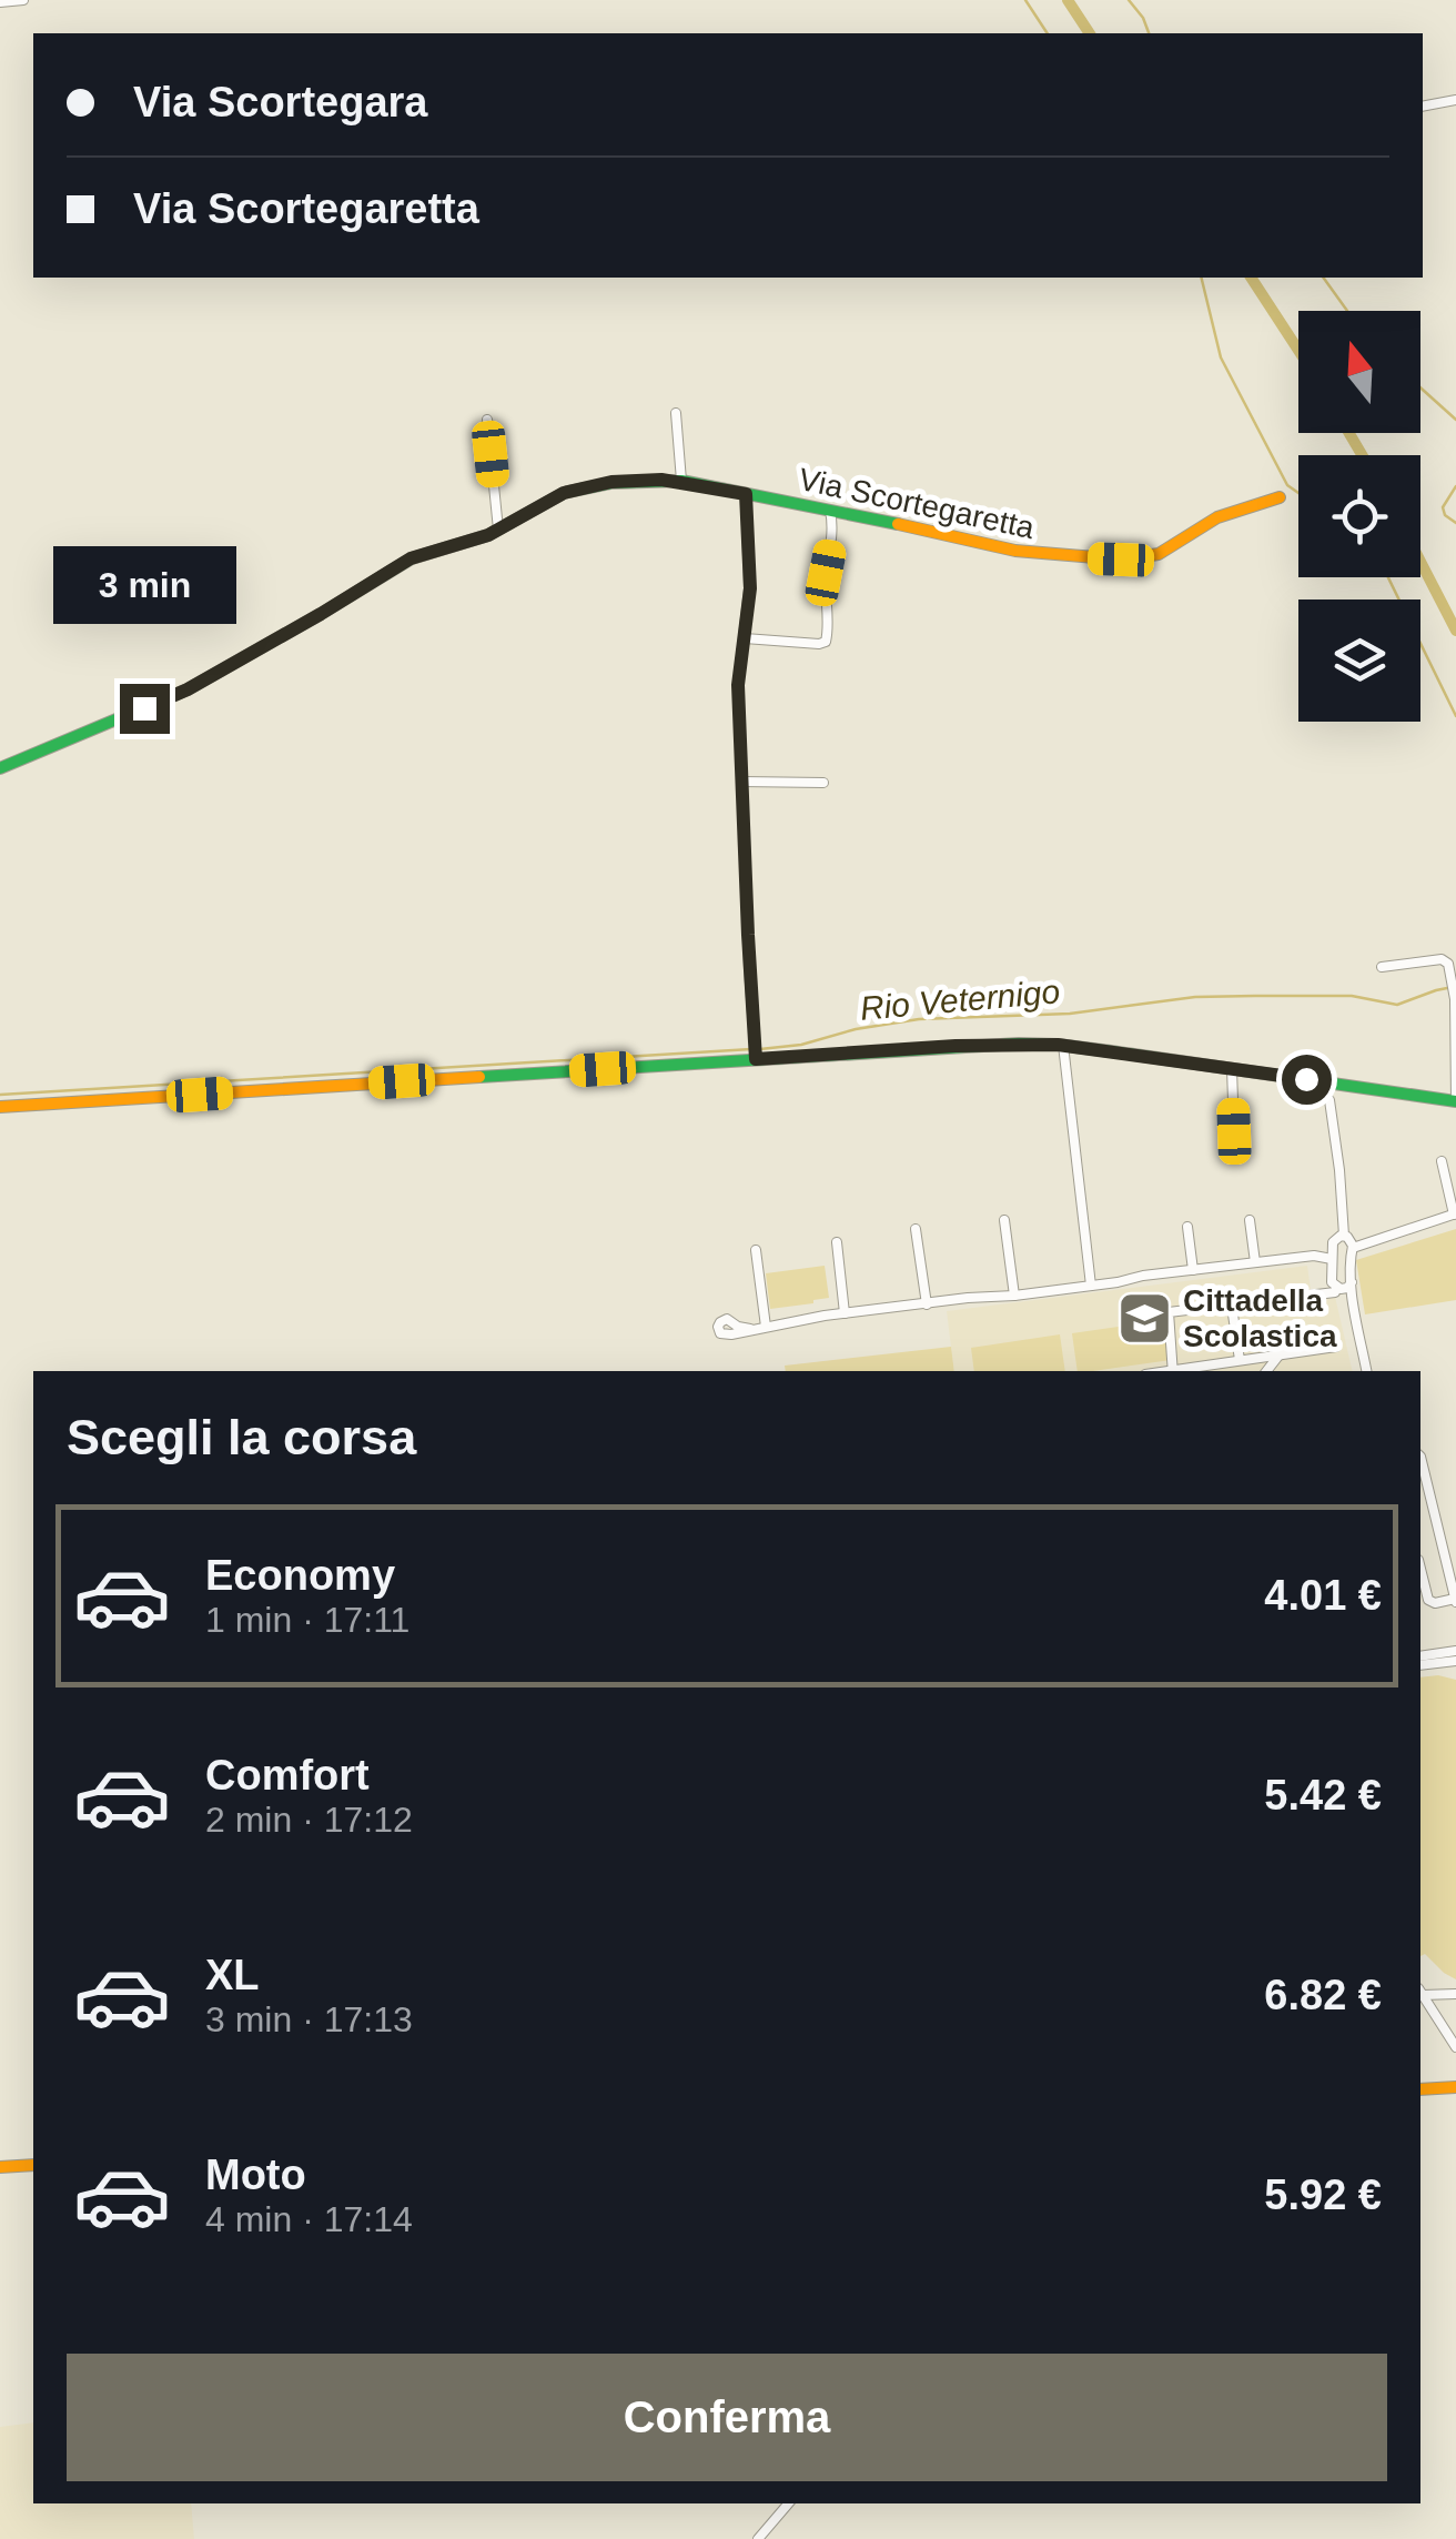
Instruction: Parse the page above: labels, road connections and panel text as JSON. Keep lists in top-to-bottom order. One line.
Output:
{"streets":{"street":["Via Scortegaretta"]},"water":["Rio Veternigo"],"places":{"school or university":["Cittadella Scolastica"]},"north":"top","page":{"banner":["Via Scortegara","Via Scortegaretta"],"bubble":"3 min","heading":"Scegli la corsa","list":[{"name":"Economy","note":"1 min · 17:11","value":"4.01 €"},{"name":"Comfort","note":"2 min · 17:12","value":"5.42 €"},{"name":"XL","note":"3 min · 17:13","value":"6.82 €"},{"name":"Moto","note":"4 min · 17:14","value":"5.92 €"}],"buttons":"Conferma"}}
